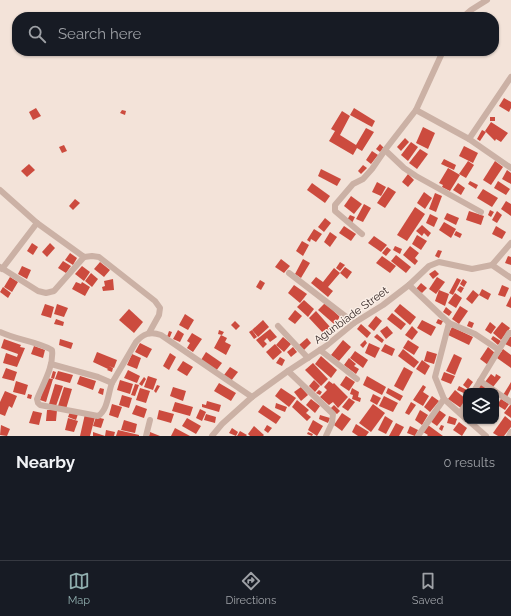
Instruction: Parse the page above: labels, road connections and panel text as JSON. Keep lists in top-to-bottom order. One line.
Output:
{"streets":{"street":["Agunbiade Street"]},"page":{"search":"Search here","heading":["Nearby","0 results"],"nav":["Map","Directions","Saved"]}}
